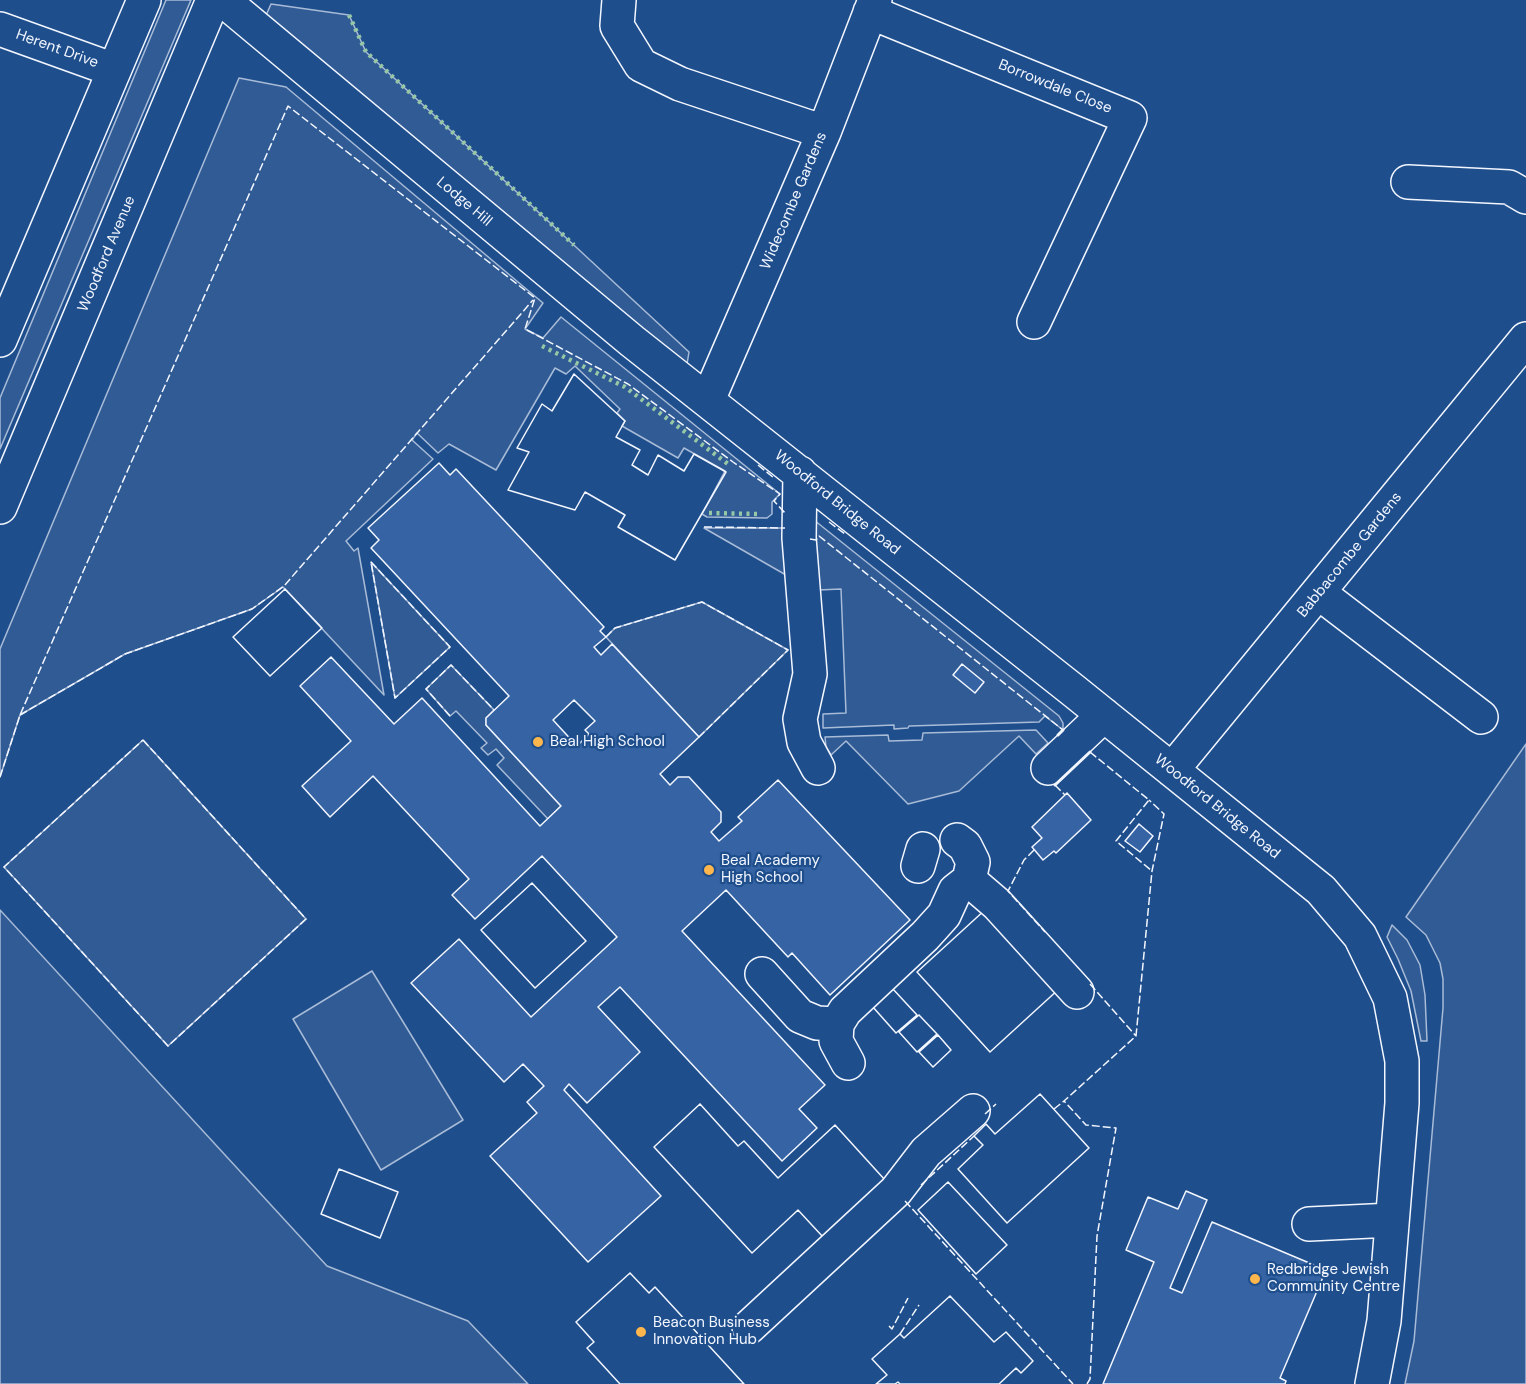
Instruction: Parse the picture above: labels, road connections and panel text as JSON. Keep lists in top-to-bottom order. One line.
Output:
{"streets":{"main road":["Herent Drive","Borrowdale Close","Widecombe Gardens","Lodge Hill","Woodford Avenue","Woodford Bridge Road","Babbacombe Gardens"]},"crossings":[["Borrowdale Close","Widecombe Gardens"],["Widecombe Gardens","Lodge Hill"],["Widecombe Gardens","Woodford Bridge Road"],["Lodge Hill","Woodford Bridge Road"],["Woodford Bridge Road","Babbacombe Gardens"]],"places":["Beal High School","Beal Academy High School","Redbridge Jewish Community Centre","Beacon Business Innovation Hub"]}
